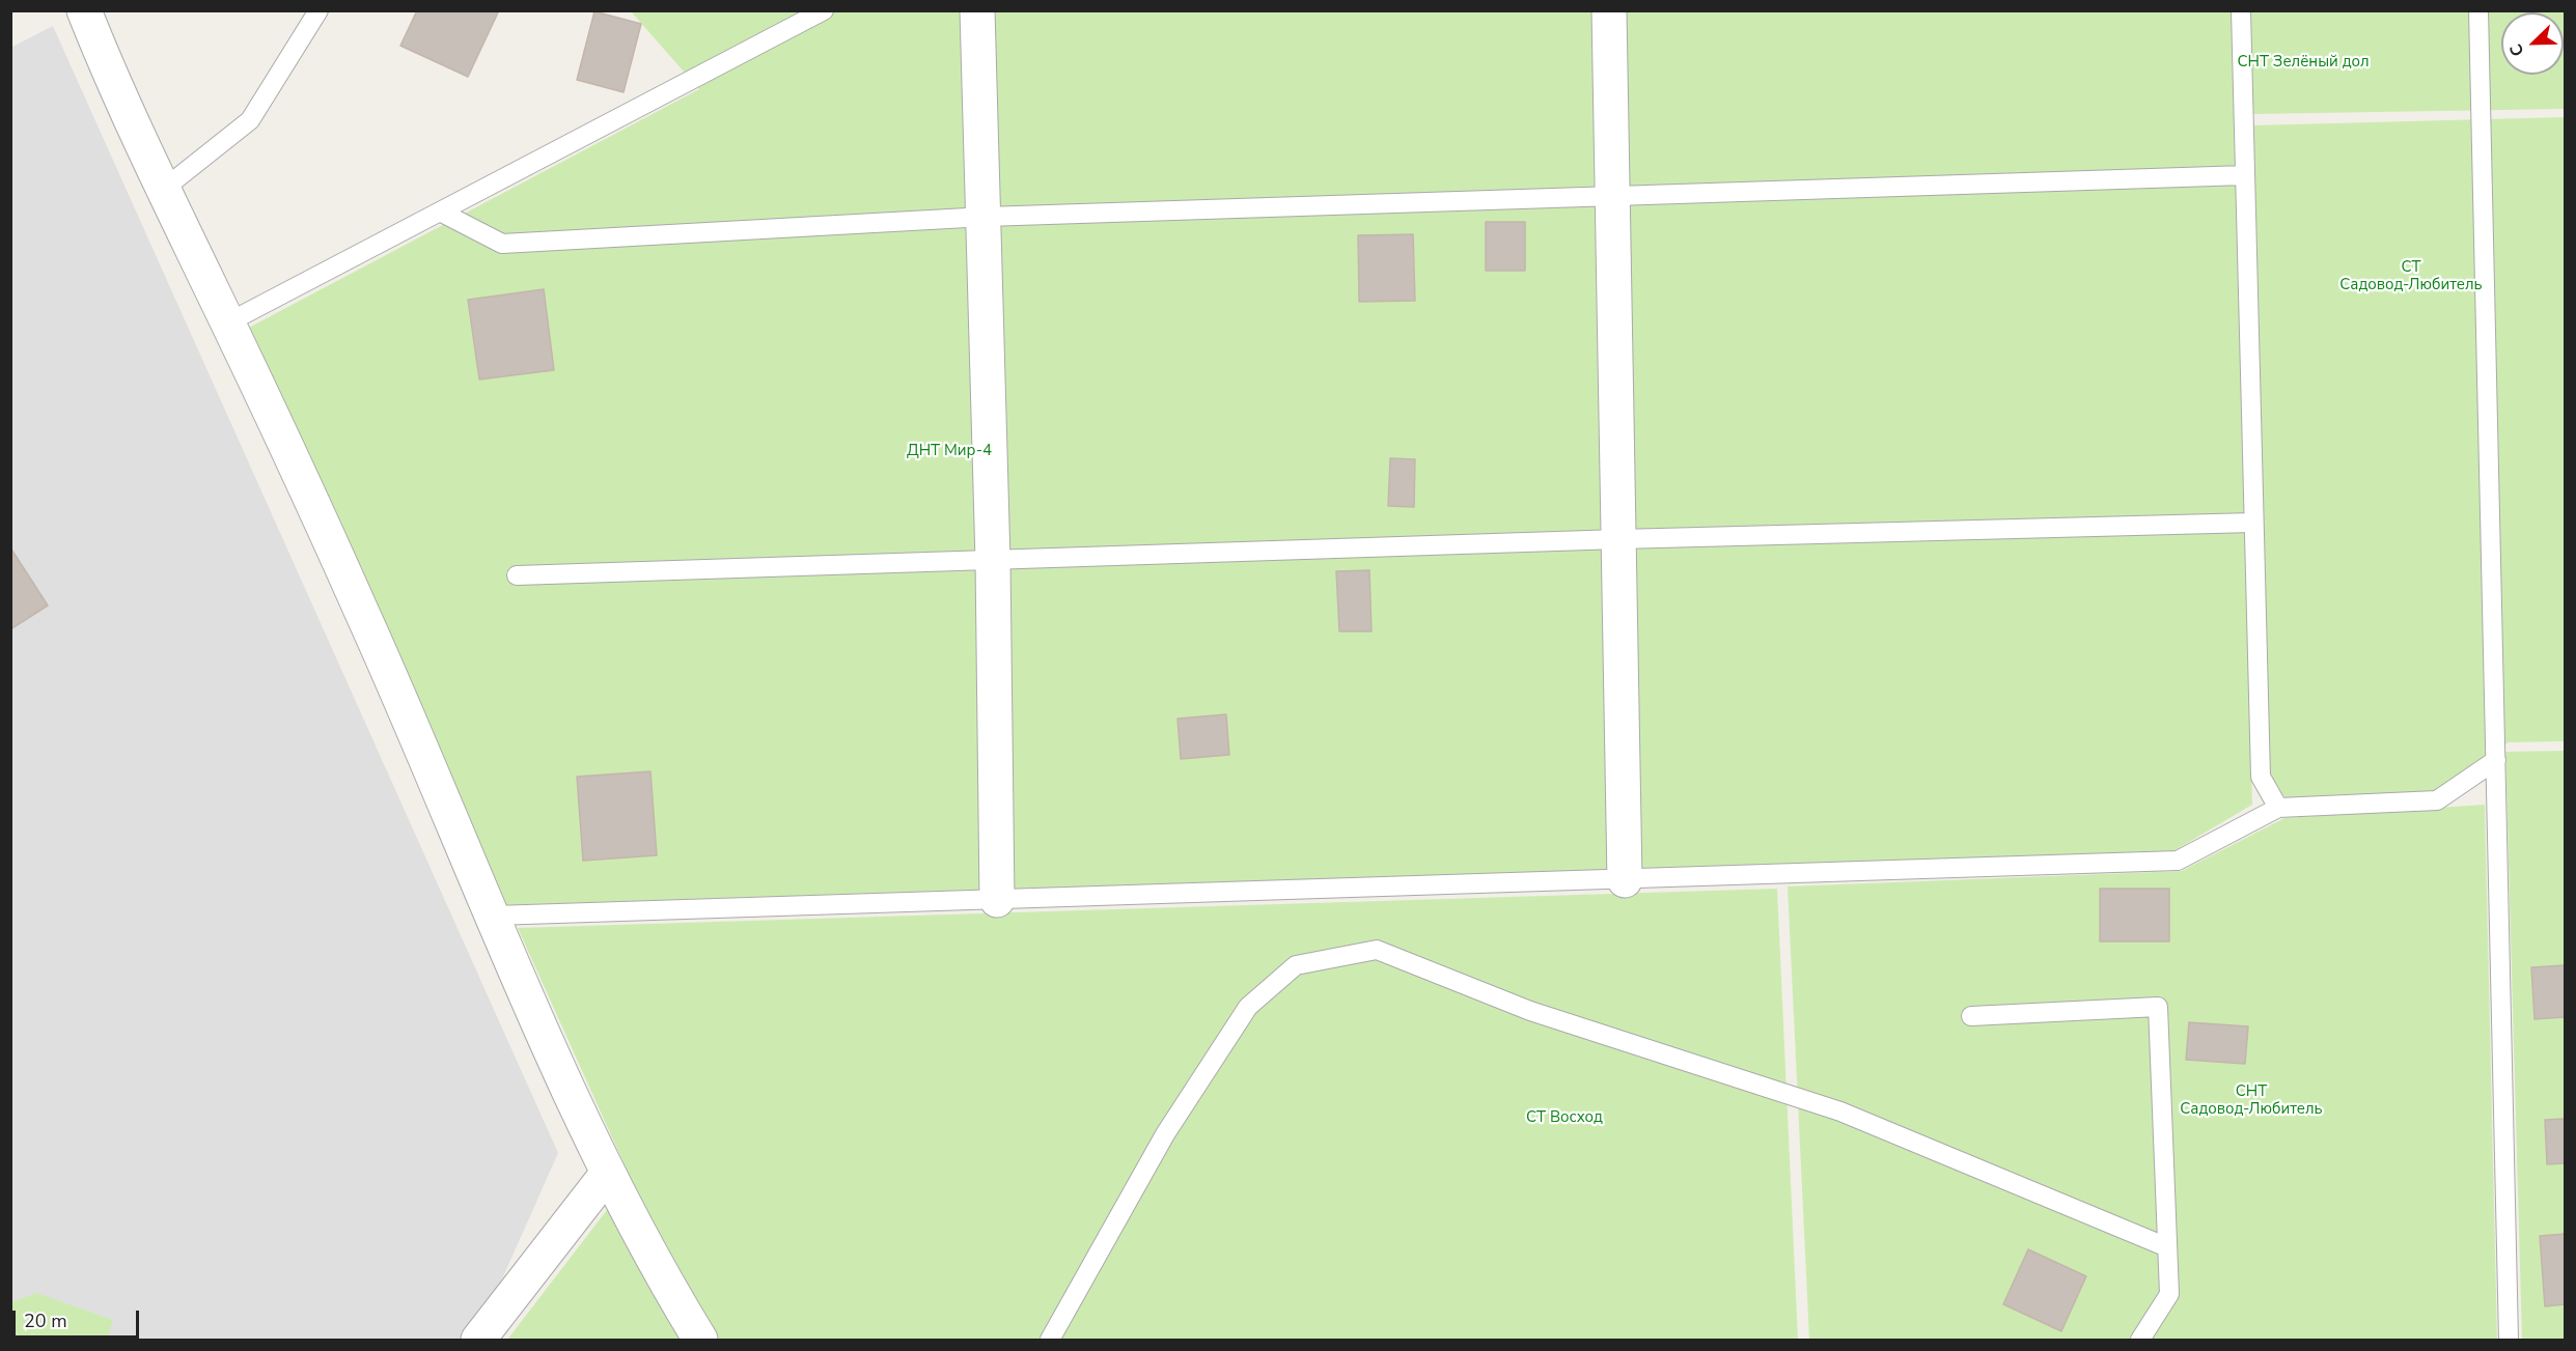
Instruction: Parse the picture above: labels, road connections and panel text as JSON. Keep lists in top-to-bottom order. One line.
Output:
{"parks":["СНТ Зелёный дол","СТ Садовод-Любитель","ДНТ Мир-4","СНТ Садовод-Любитель","СТ Восход"],"scale_bar":"20 m","north":"bottom left"}
